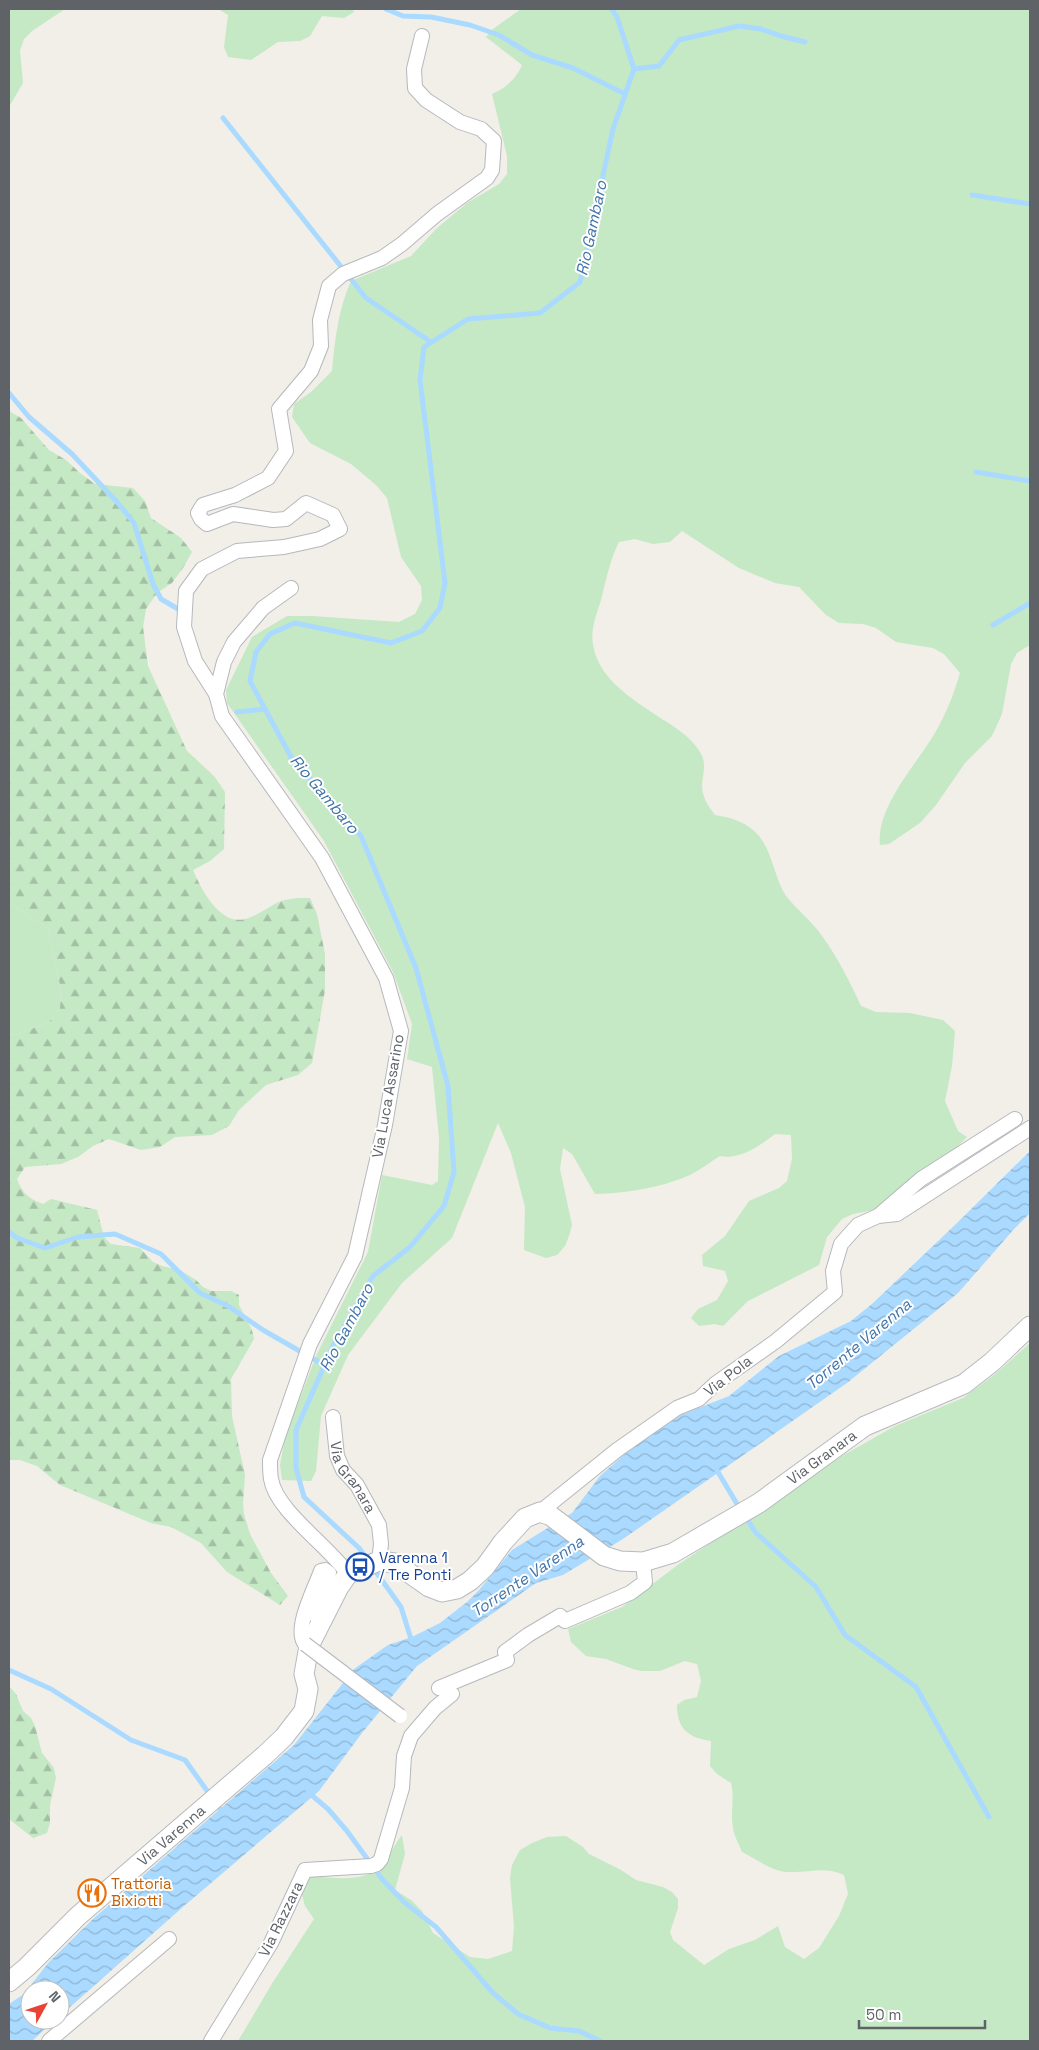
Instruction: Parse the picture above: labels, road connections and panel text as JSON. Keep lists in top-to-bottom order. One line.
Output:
{"streets":{"street":["Via Luca Assarino","Via Pola","Via Granara","Via Varenna","Via Razzara"]},"crossings":[["Via Luca Assarino","Via Varenna"],["Via Pola","Via Granara"],["Via Granara","Via Razzara"]],"water":["Rio Gambaro","Torrente Varenna"],"places":{"bus stop":["Varenna 1 / Tre Ponti"],"restaurant":["Trattoria Bixiotti"]},"scale_bar":"50 m","north":"top right"}
